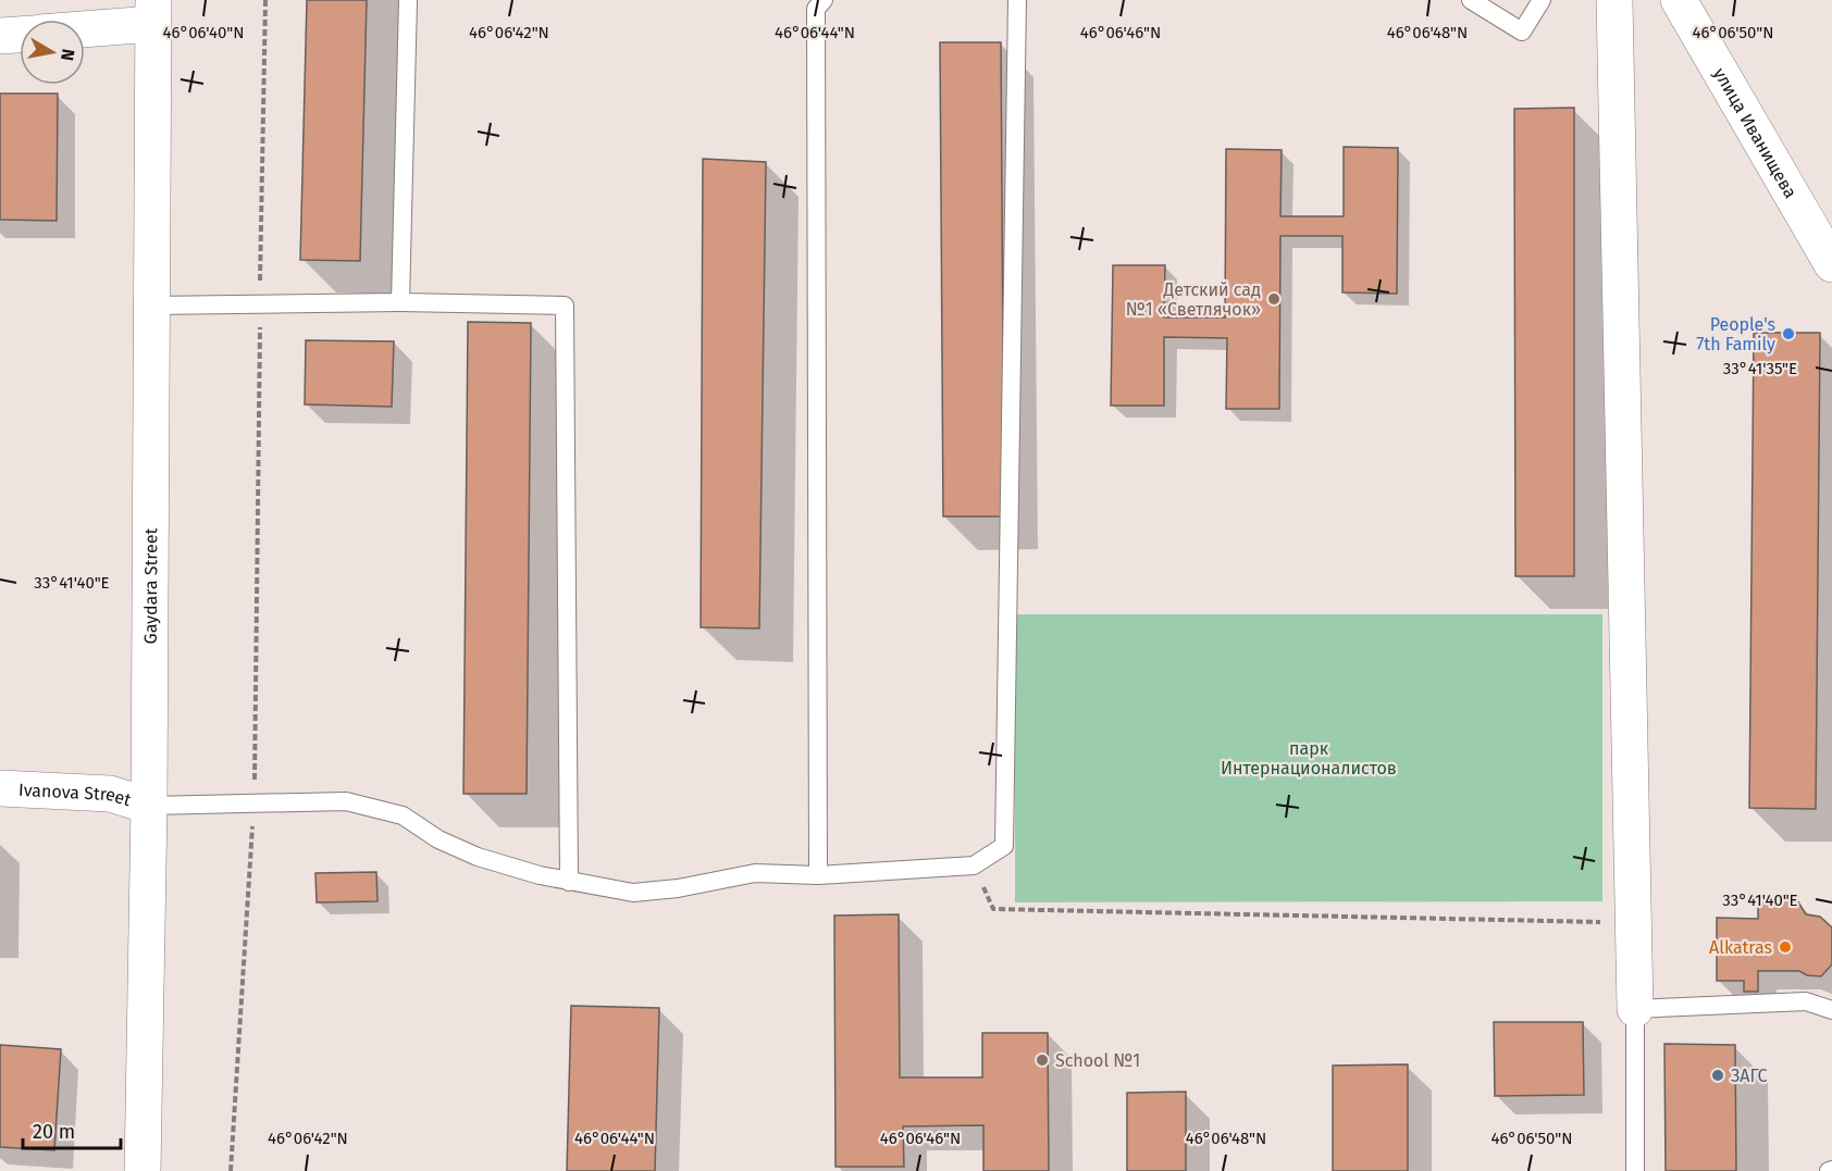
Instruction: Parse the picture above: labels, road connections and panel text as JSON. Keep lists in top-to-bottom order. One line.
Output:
{"streets":{"street":["улица Иванищева","Gaydara Street","Ivanova Street"]},"crossings":[["Gaydara Street","Ivanova Street"]],"parks":["парк Интернационалистов"],"places":["Детский сад №1 «Светлячок»","People's 7th Family","Alkatras","School №1","ЗАГС"],"scale_bar":"20 m","north":"right","coordinates":["46°06'42\"N","46°06'44\"N","46°06'46\"N","46°06'48\"N","46°06'50\"N","46°06'40\"N","33°41'35\"E","33°41'40\"E"]}
